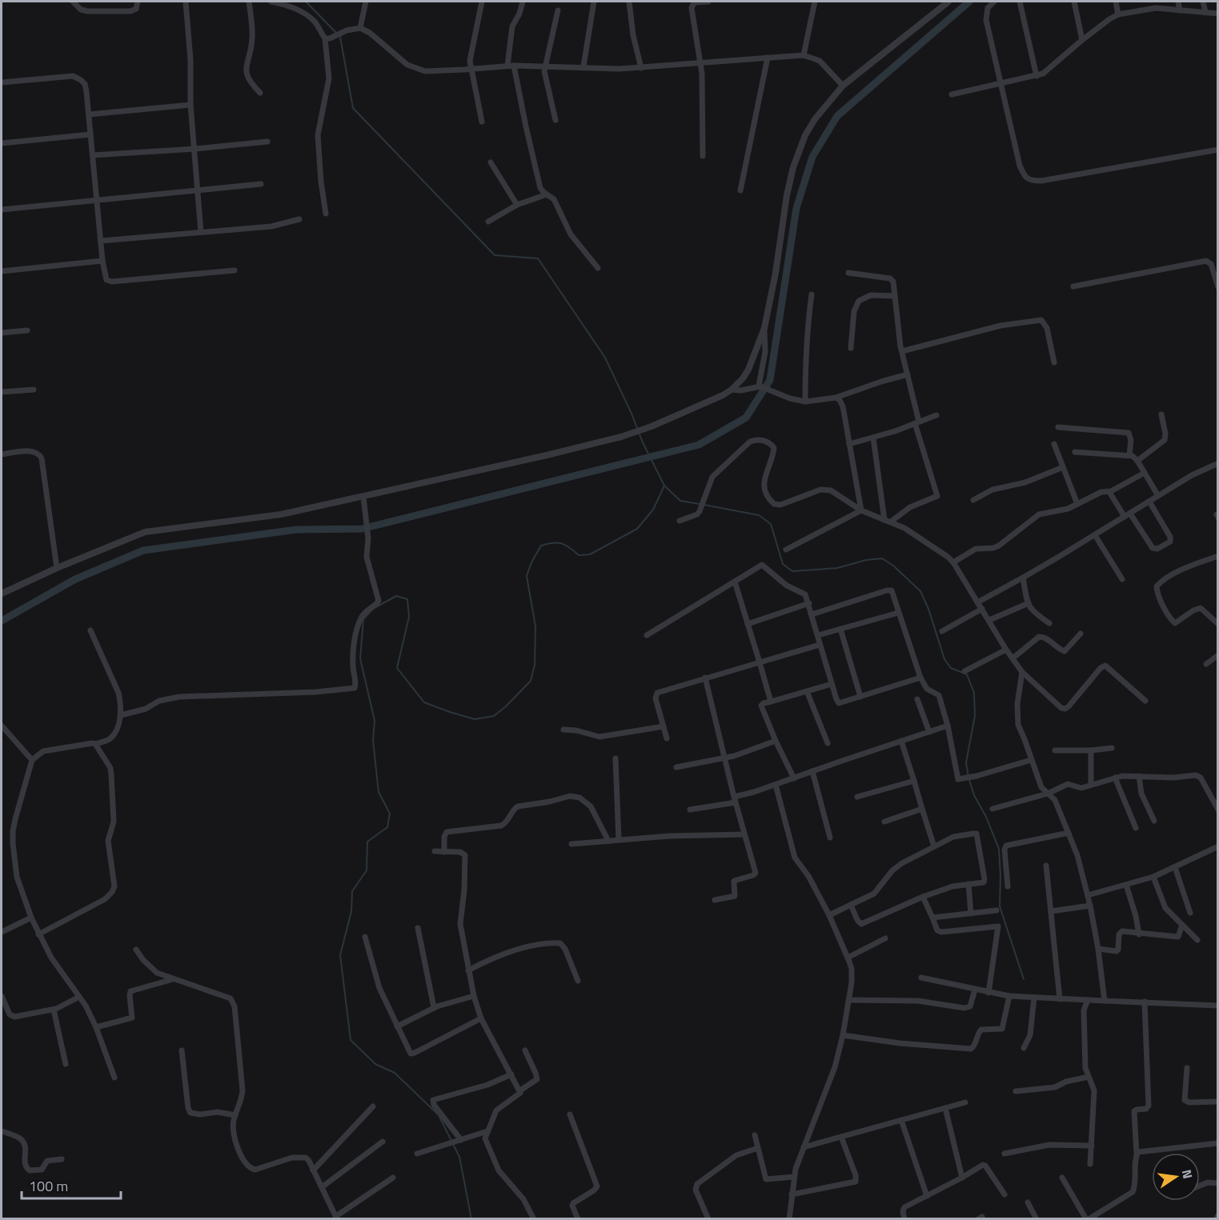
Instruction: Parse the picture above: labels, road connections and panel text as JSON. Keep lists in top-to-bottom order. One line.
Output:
{"scale_bar":"100 m","north":"right"}
